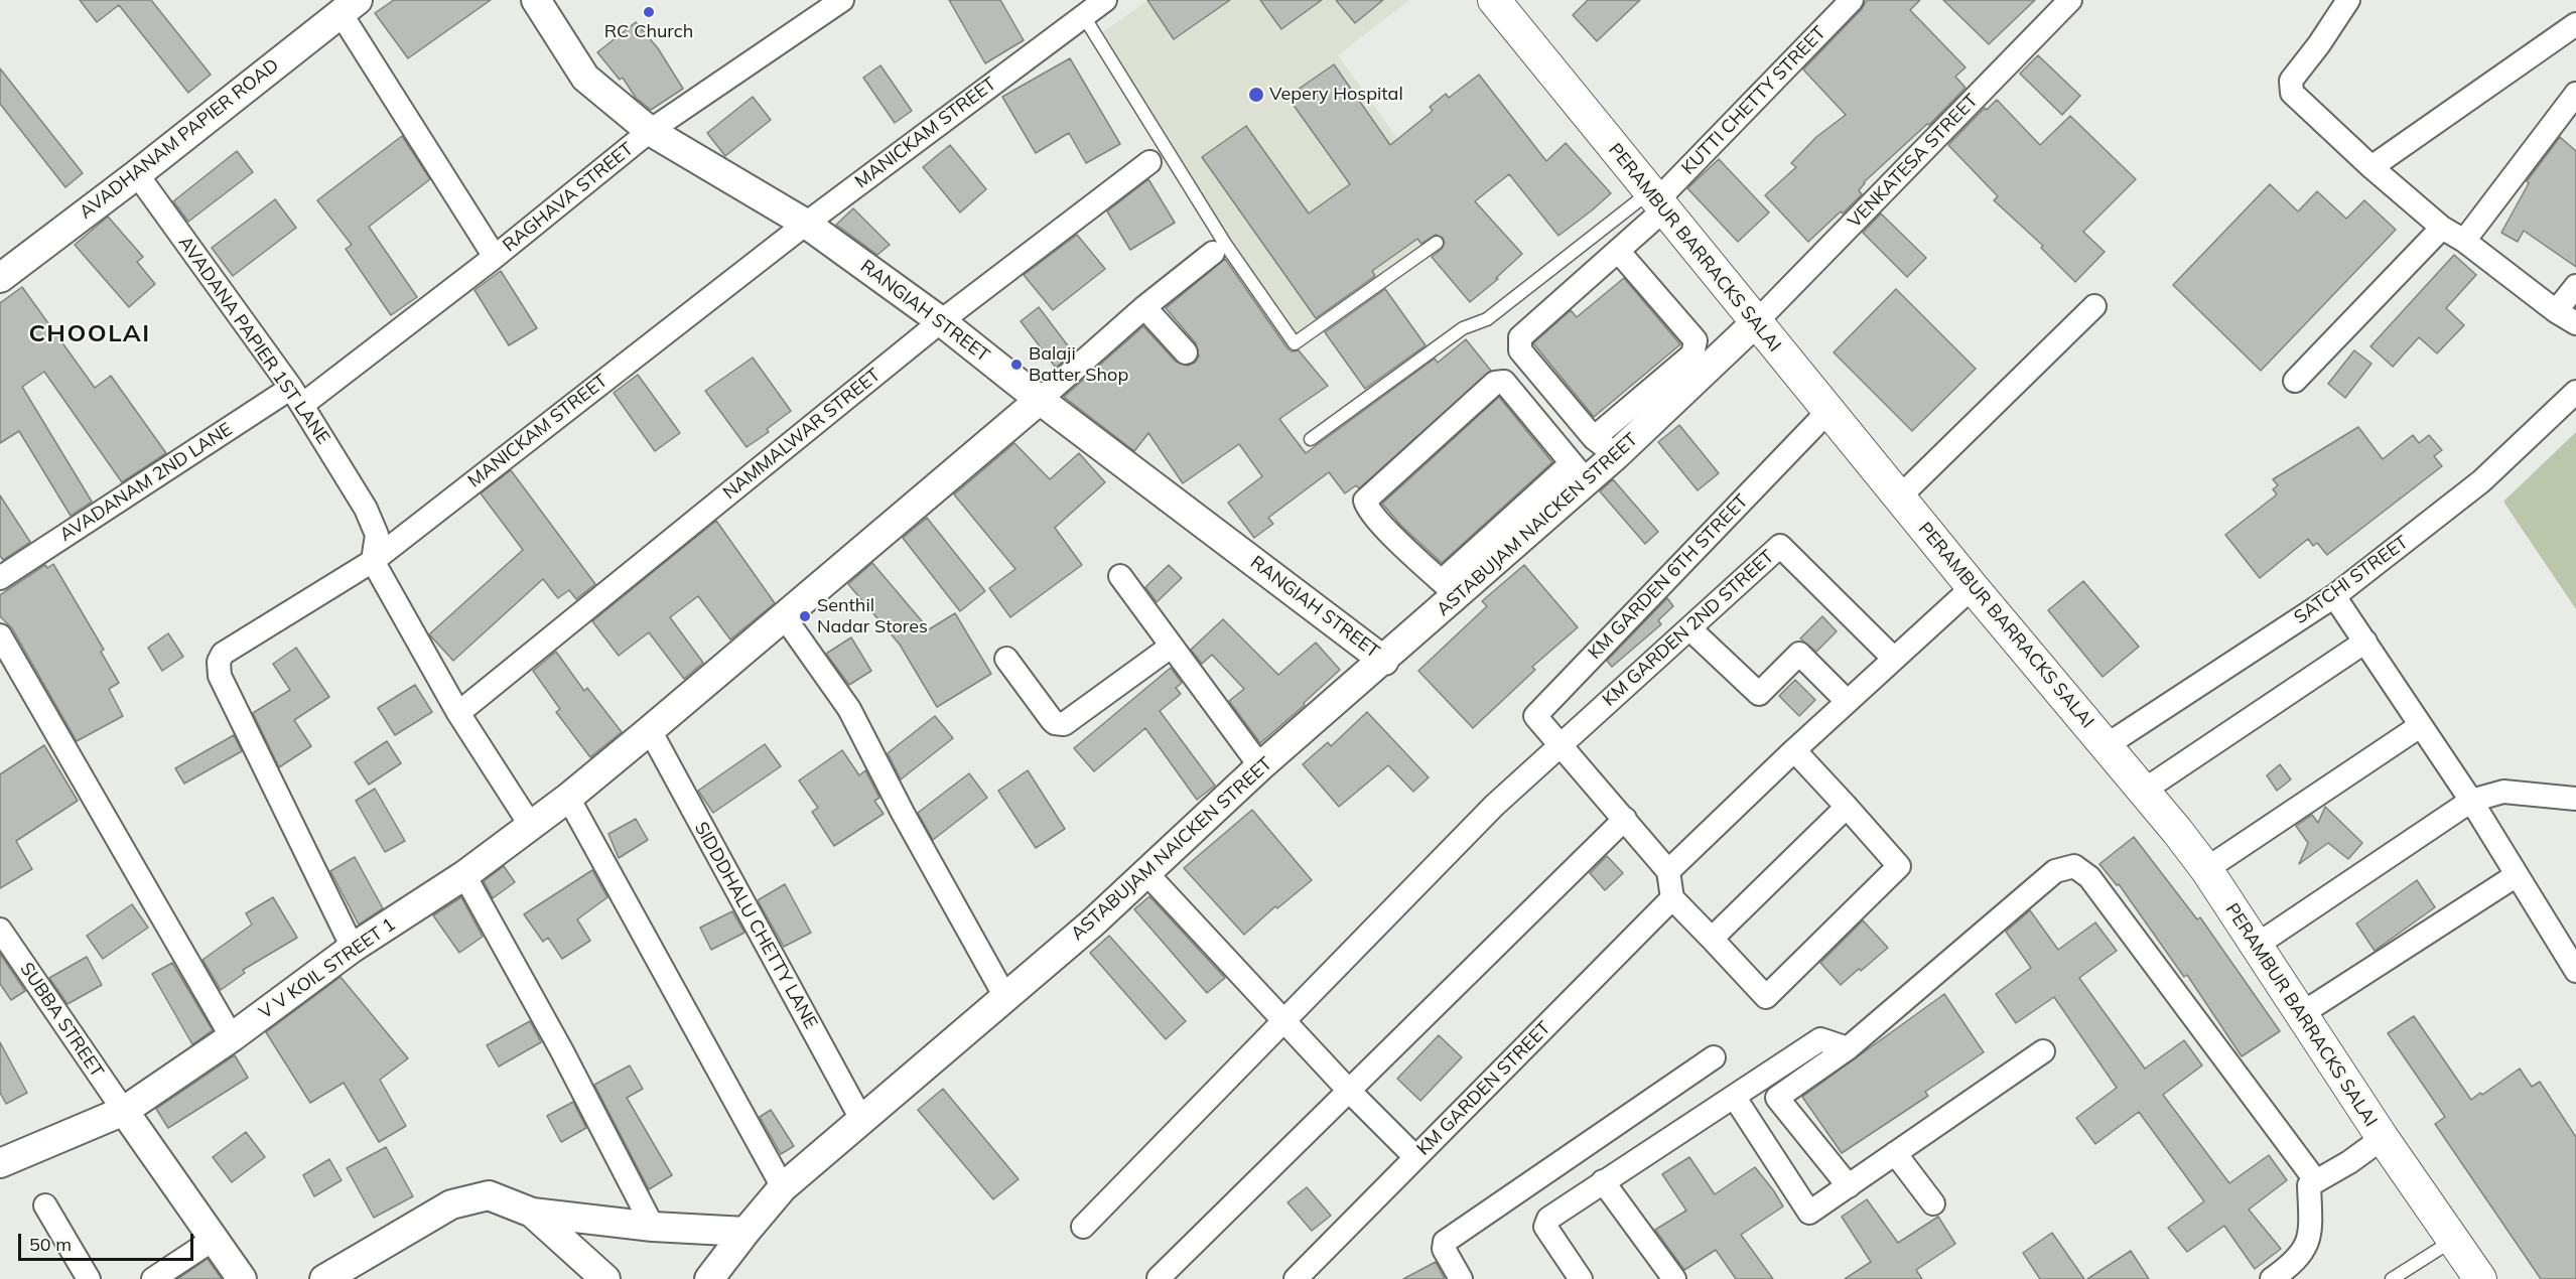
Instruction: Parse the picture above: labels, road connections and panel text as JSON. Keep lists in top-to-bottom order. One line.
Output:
{"streets":{"main road":["PERAMBUR BARRACKS SALAI"],"street":["KUTTI CHETTY STREET","MANICKAM STREET","AVADHANAM PAPIER ROAD","VENKATESA STREET","RAGHAVA STREET","RANGIAH STREET","AVADANA PAPIER 1ST LANE","NAMMALWAR STREET","AVADANAM 2ND LANE","ASTABUJAM NAICKEN STREET","KM GARDEN 6TH STREET","SATCHI STREET","KM GARDEN 2ND STREET","SIDDDHALU CHETTY LANE","V V KOIL STREET 1","SUBBA STREET","KM GARDEN STREET"]},"crossings":[["KUTTI CHETTY STREET","PERAMBUR BARRACKS SALAI"],["KUTTI CHETTY STREET","ASTABUJAM NAICKEN STREET"],["MANICKAM STREET","RANGIAH STREET"],["MANICKAM STREET","AVADANA PAPIER 1ST LANE"],["MANICKAM STREET","V V KOIL STREET 1"],["AVADHANAM PAPIER ROAD","AVADANA PAPIER 1ST LANE"],["VENKATESA STREET","PERAMBUR BARRACKS SALAI"],["VENKATESA STREET","ASTABUJAM NAICKEN STREET"],["RAGHAVA STREET","RANGIAH STREET"],["RAGHAVA STREET","AVADANA PAPIER 1ST LANE"],["RAGHAVA STREET","AVADANAM 2ND LANE"],["PERAMBUR BARRACKS SALAI","ASTABUJAM NAICKEN STREET"],["PERAMBUR BARRACKS SALAI","KM GARDEN 6TH STREET"],["PERAMBUR BARRACKS SALAI","SATCHI STREET"],["RANGIAH STREET","NAMMALWAR STREET"],["RANGIAH STREET","ASTABUJAM NAICKEN STREET"],["RANGIAH STREET","V V KOIL STREET 1"],["AVADANA PAPIER 1ST LANE","AVADANAM 2ND LANE"],["ASTABUJAM NAICKEN STREET","SIDDDHALU CHETTY LANE"],["KM GARDEN 6TH STREET","KM GARDEN 2ND STREET"],["SIDDDHALU CHETTY LANE","V V KOIL STREET 1"],["V V KOIL STREET 1","SUBBA STREET"]],"districts":["CHOOLAI"],"places":["RC Church","Vepery Hospital","Balaji Batter Shop","Senthil Nadar Stores"],"scale_bar":"50 m"}
